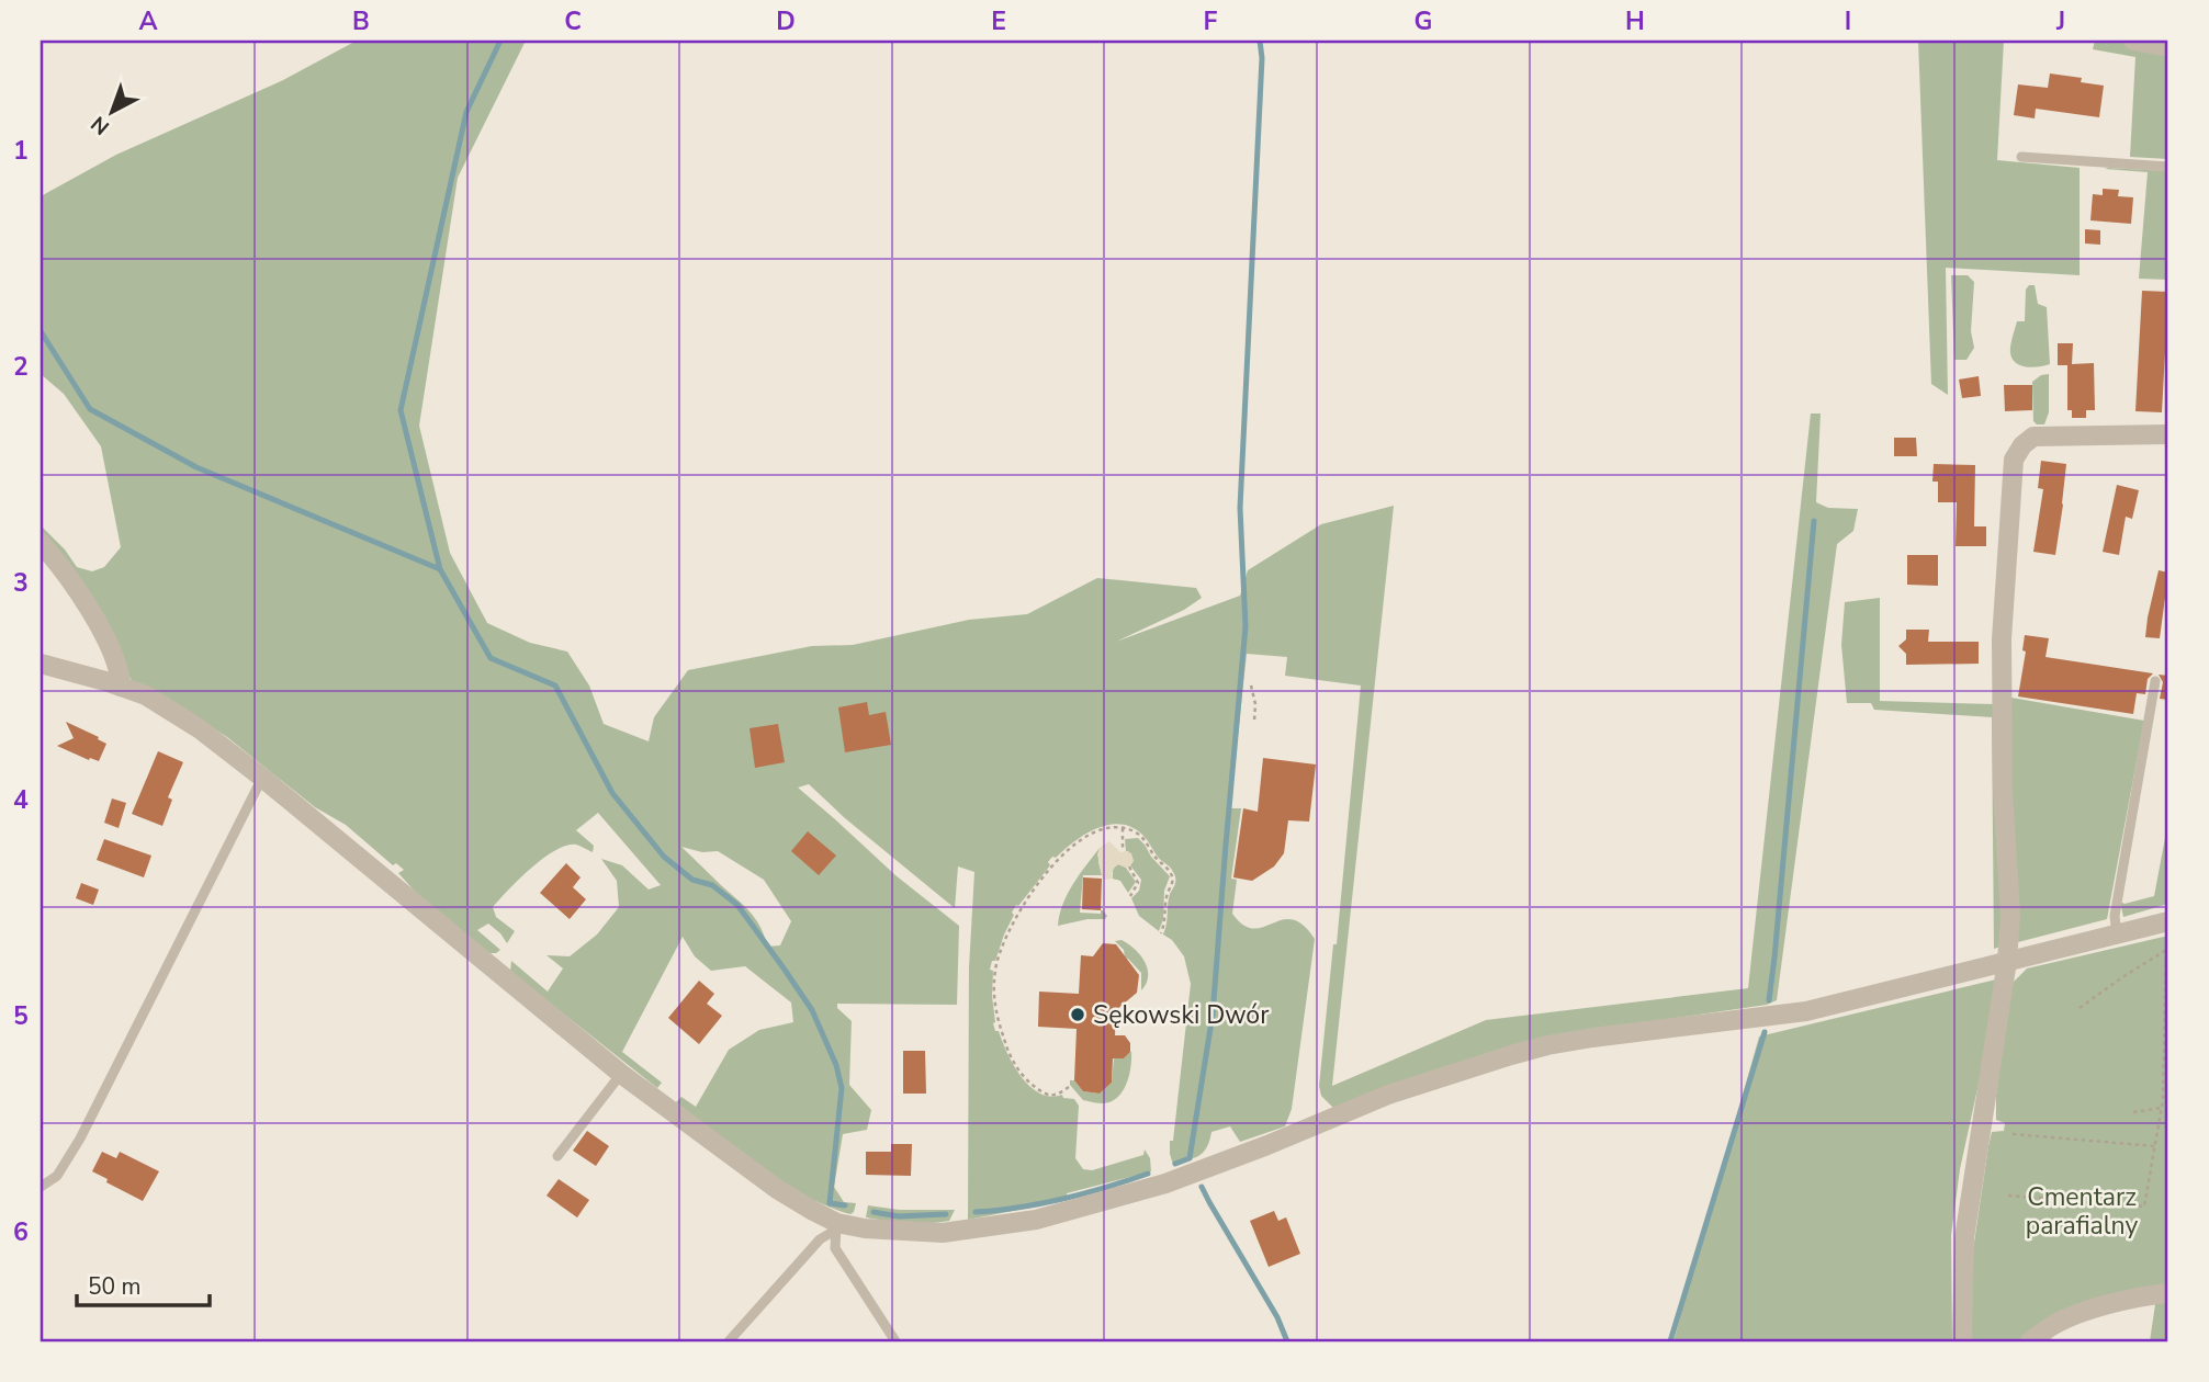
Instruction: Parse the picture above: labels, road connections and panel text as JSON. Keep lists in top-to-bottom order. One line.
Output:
{"parks":["Cmentarz parafialny"],"places":["Sękowski Dwór"],"scale_bar":"50 m","north":"bottom left","grid":{"columns":["A","B","C","D","E","F","G","H","I","J"],"rows":["1","2","3","4","5","6"]}}
